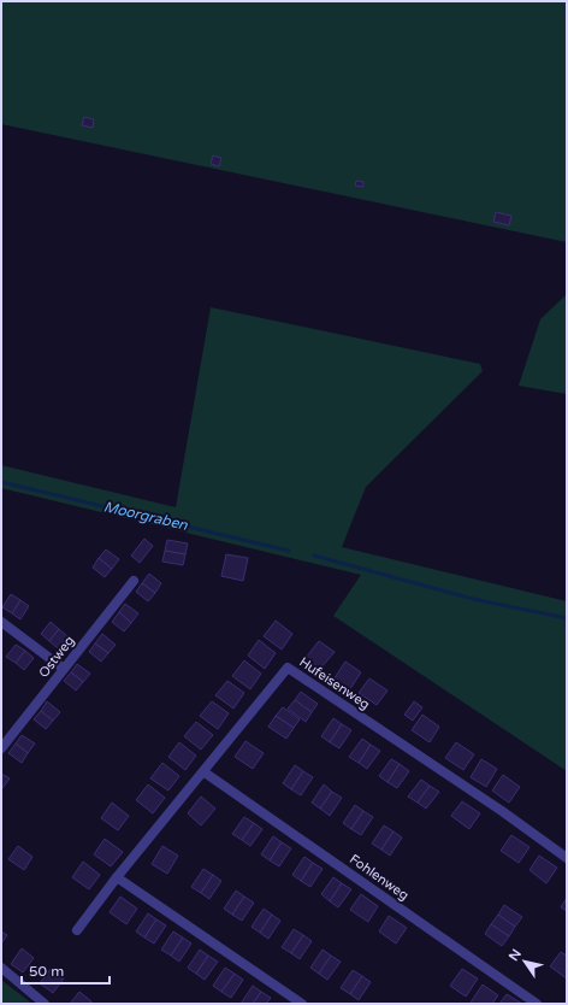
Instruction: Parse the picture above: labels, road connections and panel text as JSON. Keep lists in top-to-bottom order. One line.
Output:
{"streets":{"street":["Ostweg","Hufeisenweg","Fohlenweg"]},"crossings":[["Hufeisenweg","Fohlenweg"]],"water":["Moorgraben"],"scale_bar":"50 m","north":"top left"}
